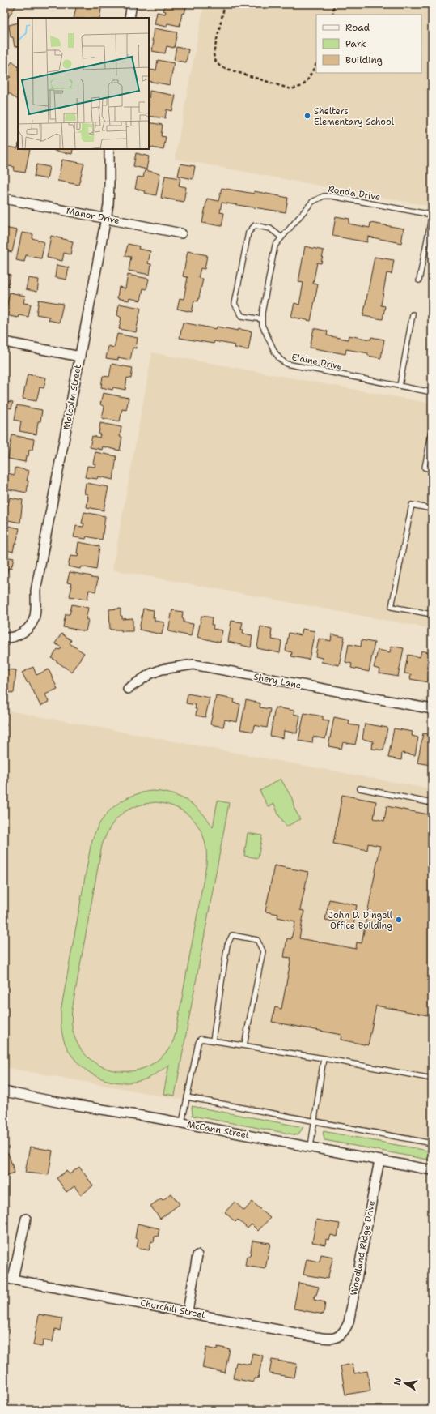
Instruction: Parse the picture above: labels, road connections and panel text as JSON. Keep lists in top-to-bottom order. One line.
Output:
{"streets":{"street":["Manor Drive","Malcolm Street","Shery Lane","McCann Street","Woodland Ridge Drive","Churchill Street"],"lane":["Ronda Drive","Elaine Drive"]},"crossings":[["Ronda Drive","Elaine Drive"],["Manor Drive","Malcolm Street"],["McCann Street","Woodland Ridge Drive"],["Woodland Ridge Drive","Churchill Street"]],"places":["Shelters Elementary School","John D. Dingell Office Building"],"legend":["Road","Park","Building"],"north":"left"}
